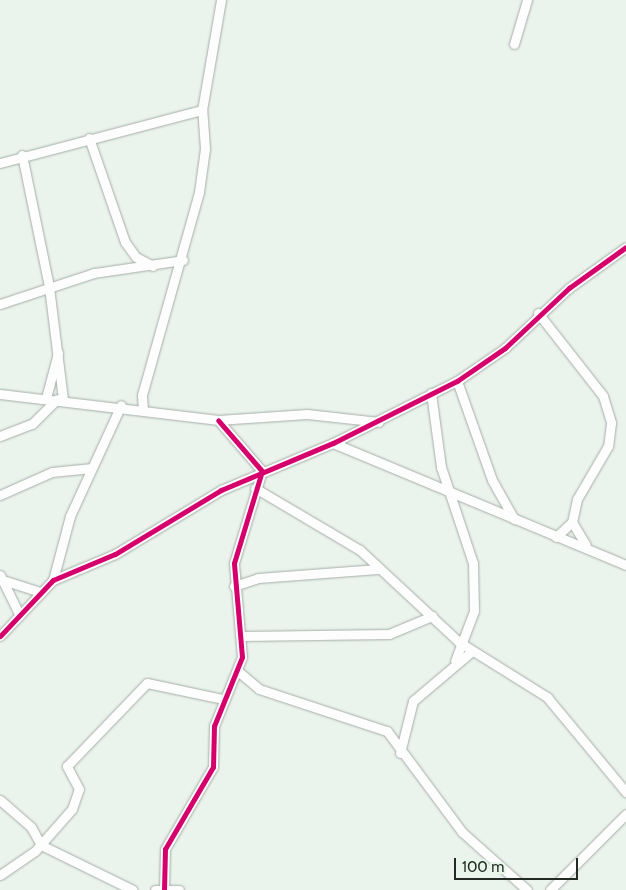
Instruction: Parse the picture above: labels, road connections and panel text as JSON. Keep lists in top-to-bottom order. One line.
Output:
{"scale_bar":"100 m"}
